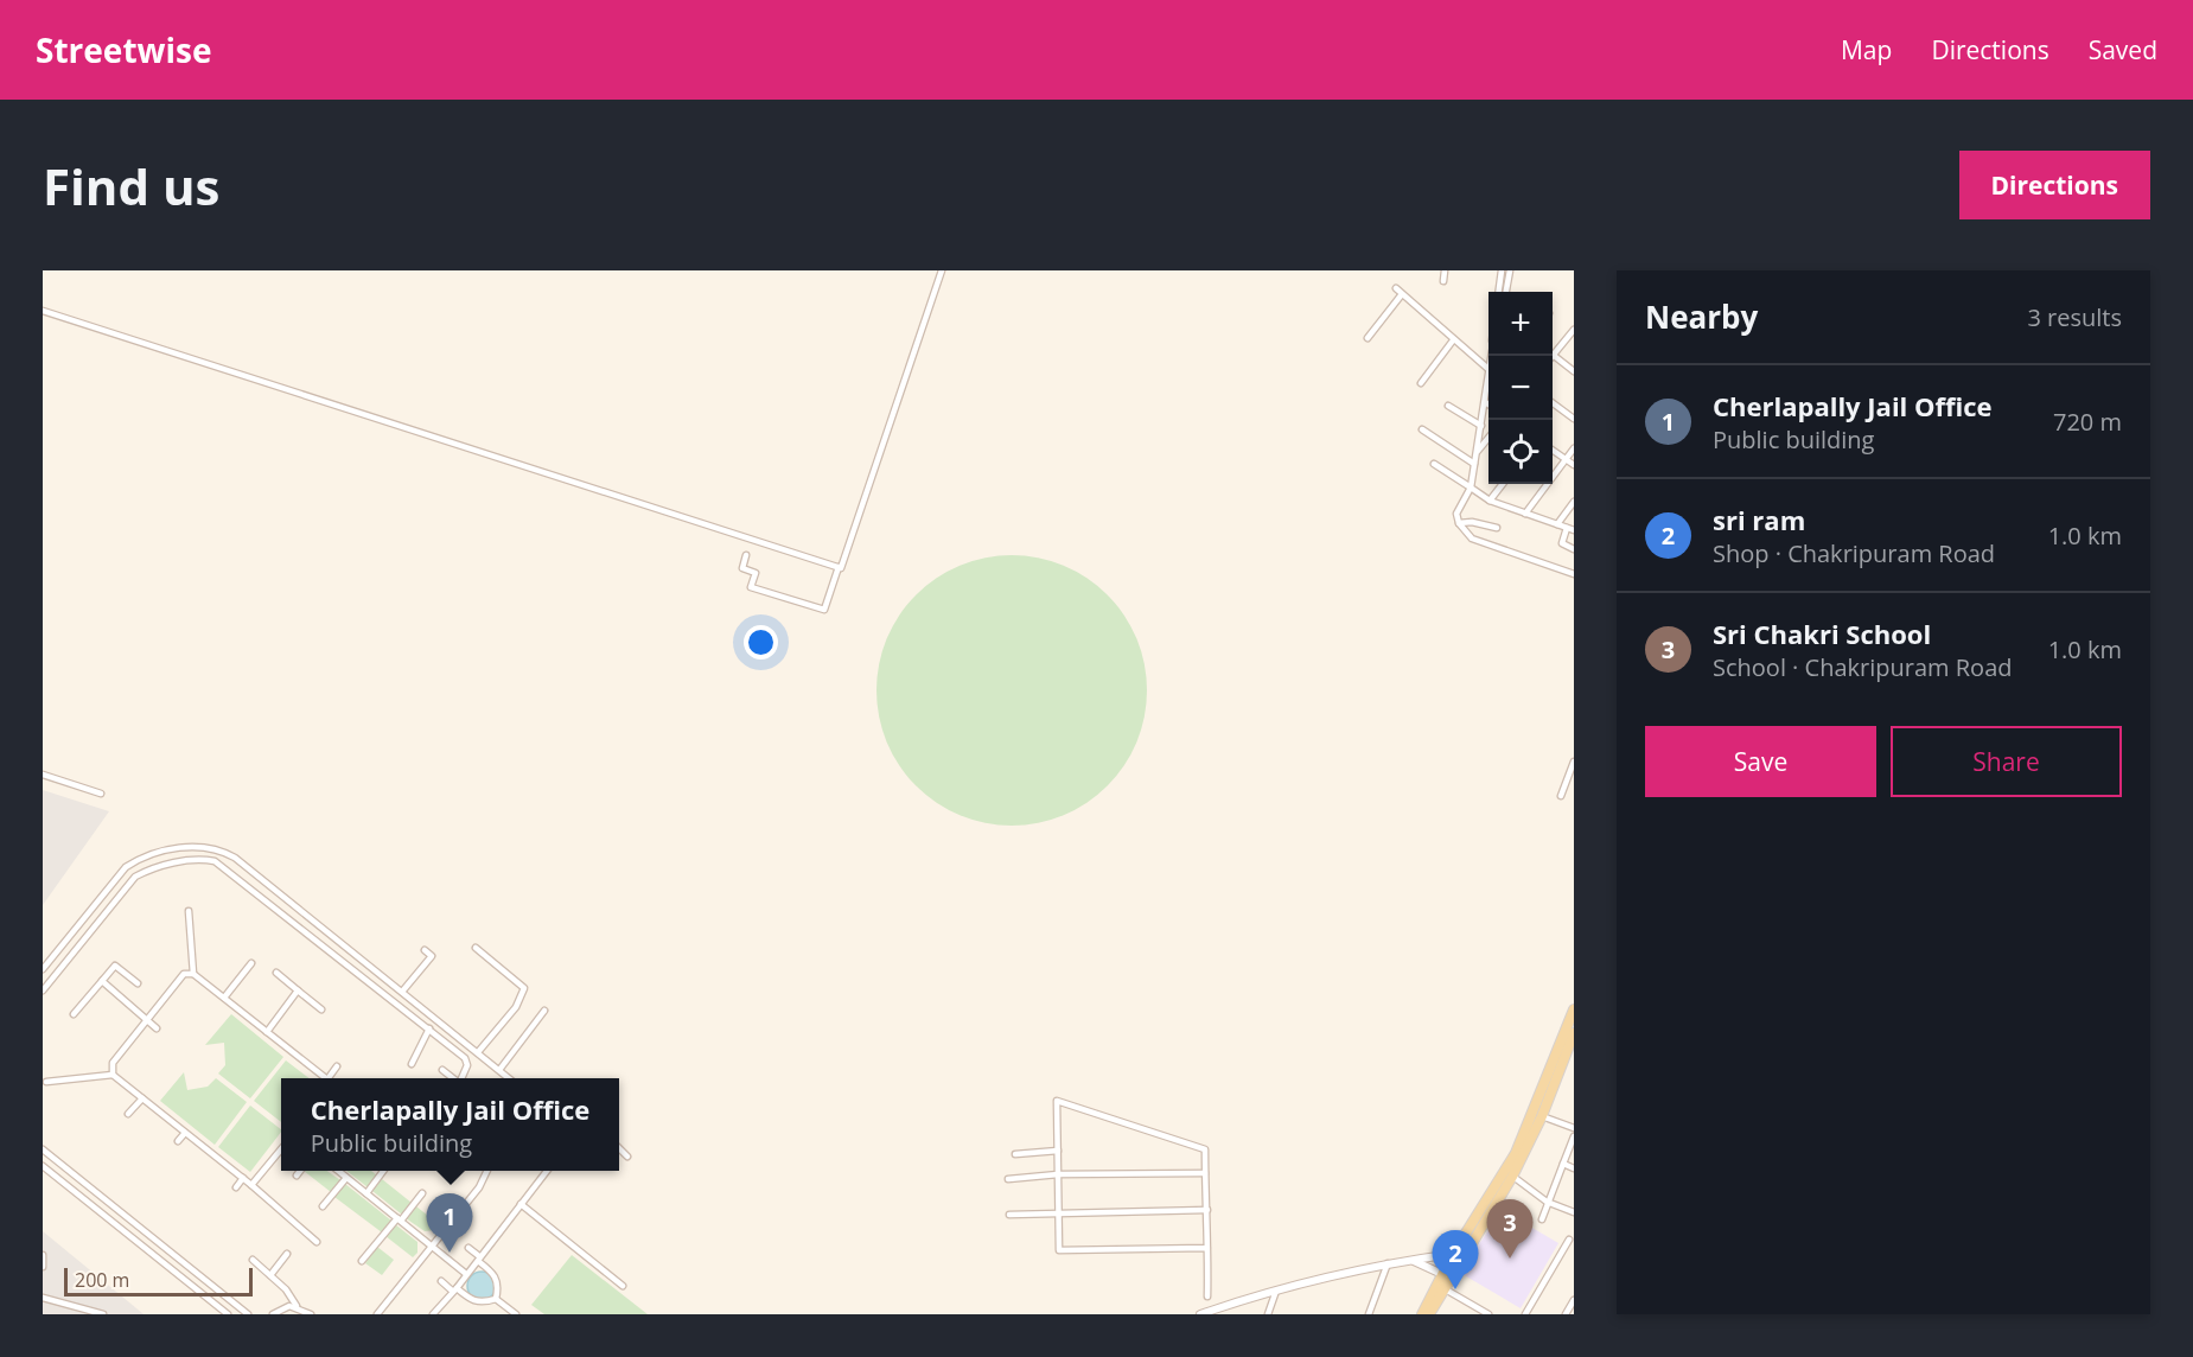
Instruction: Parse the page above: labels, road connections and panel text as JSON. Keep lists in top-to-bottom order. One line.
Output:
{"scale_bar":"200 m","page":{"header":"Streetwise","nav":["Map","Directions","Saved"],"buttons":["Directions",["Save","Share"]],"title":"Find us","heading":["Nearby","3 results"],"map_buttons":["+","−"],"list":[{"mark":"1","name":"Cherlapally Jail Office","note":"Public building","value":"720 m"},{"mark":"2","name":"sri ram","note":"Shop · Chakripuram Road","value":"1.0 km"},{"mark":"3","name":"Sri Chakri School","note":"School · Chakripuram Road","value":"1.0 km"}],"popup":["Cherlapally Jail Office","Public building"],"pins":["1","3","2"],"scale":"200 m"}}
